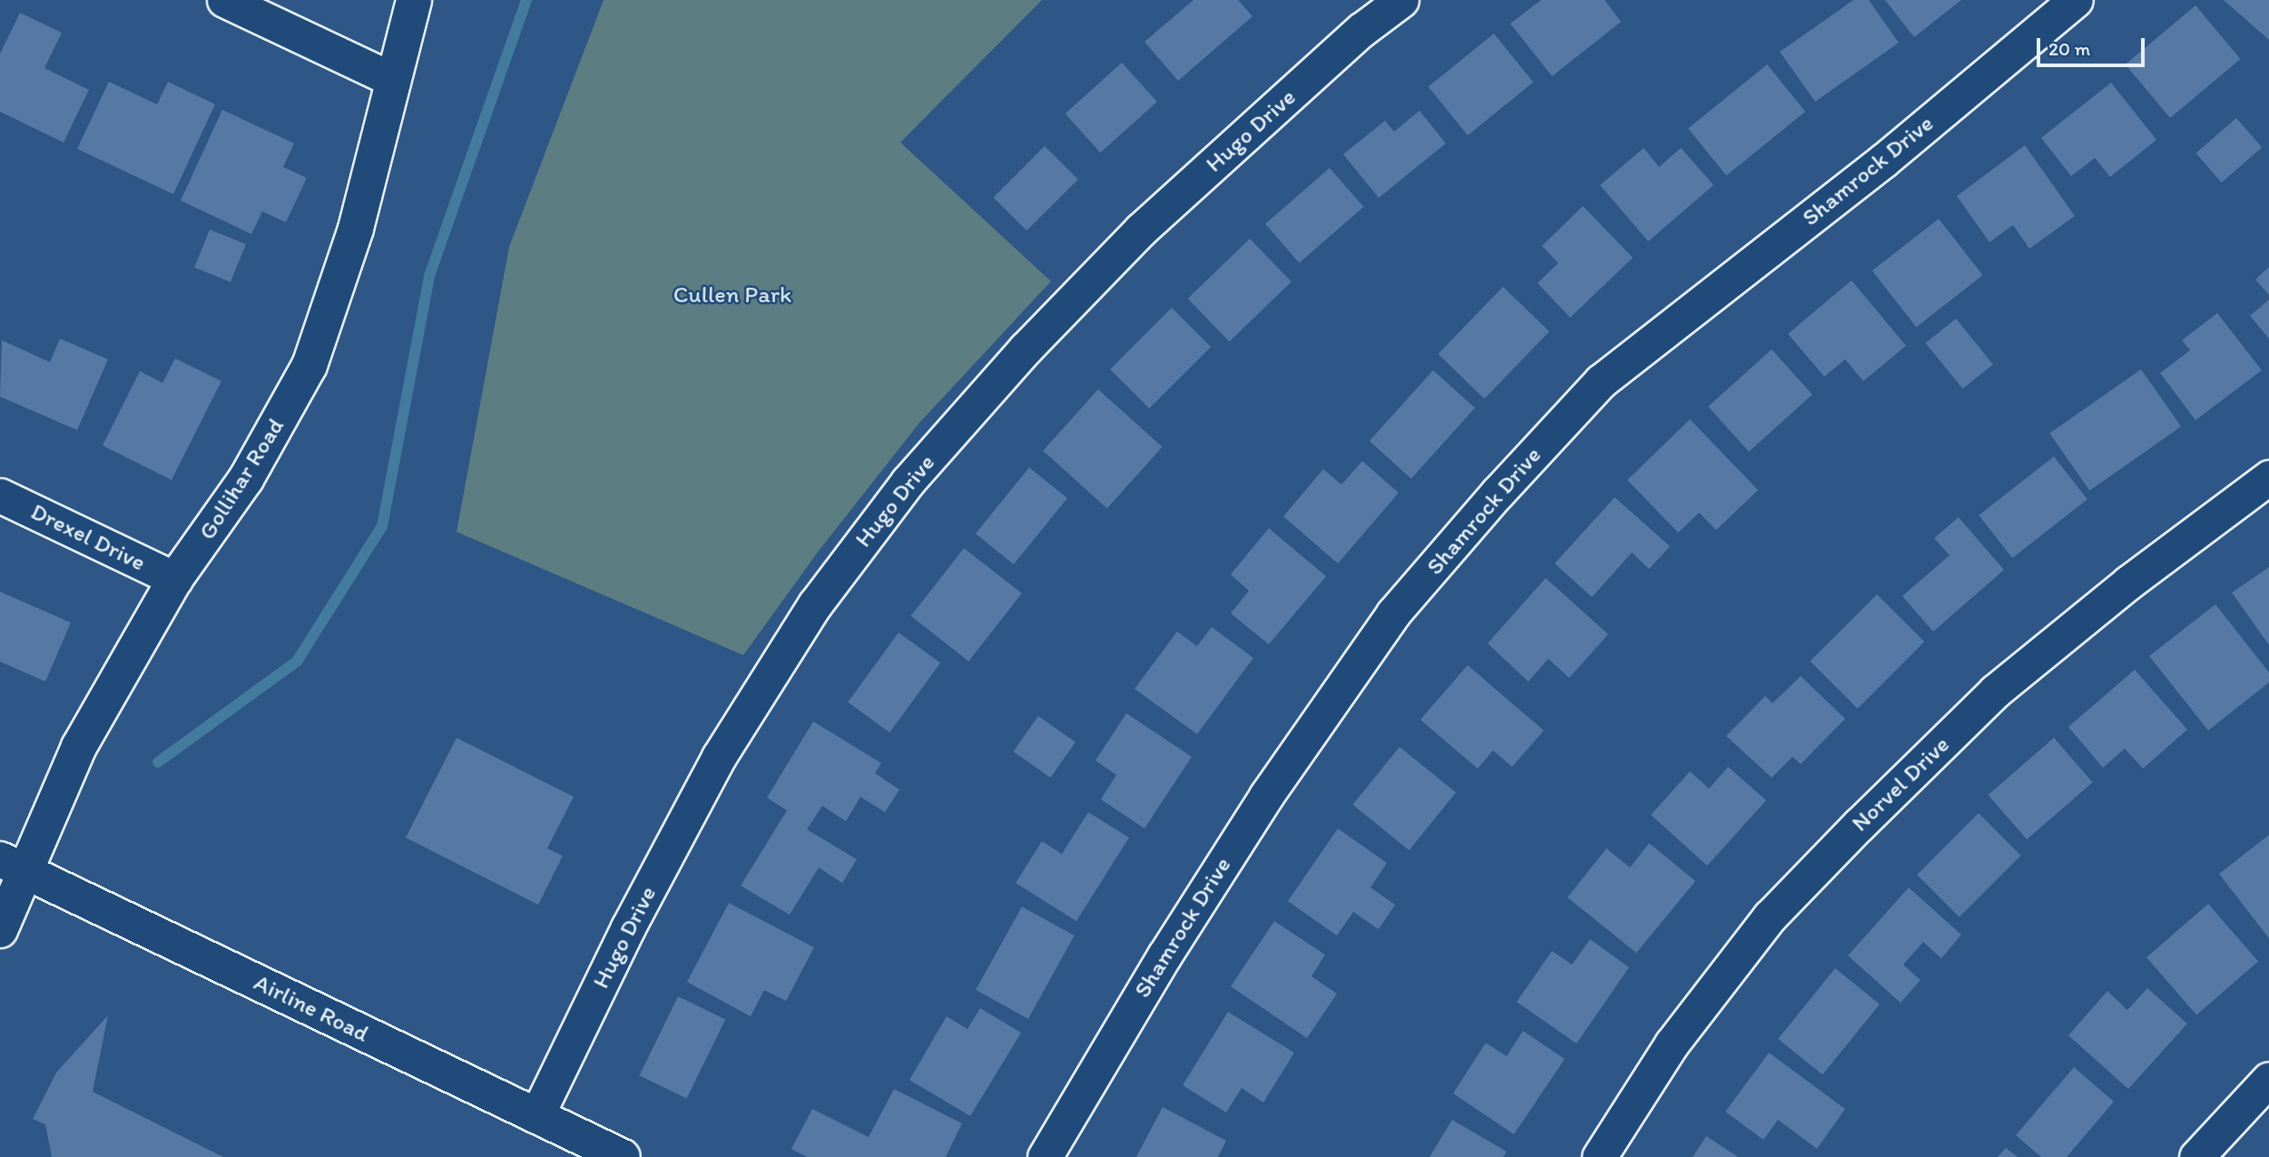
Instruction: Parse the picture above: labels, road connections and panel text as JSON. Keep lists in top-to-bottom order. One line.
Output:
{"streets":{"street":["Hugo Drive","Shamrock Drive","Gollihar Road","Drexel Drive","Norvel Drive","Airline Road"]},"crossings":[["Hugo Drive","Airline Road"],["Gollihar Road","Drexel Drive"],["Gollihar Road","Airline Road"]],"parks":["Cullen Park"],"scale_bar":"20 m"}
